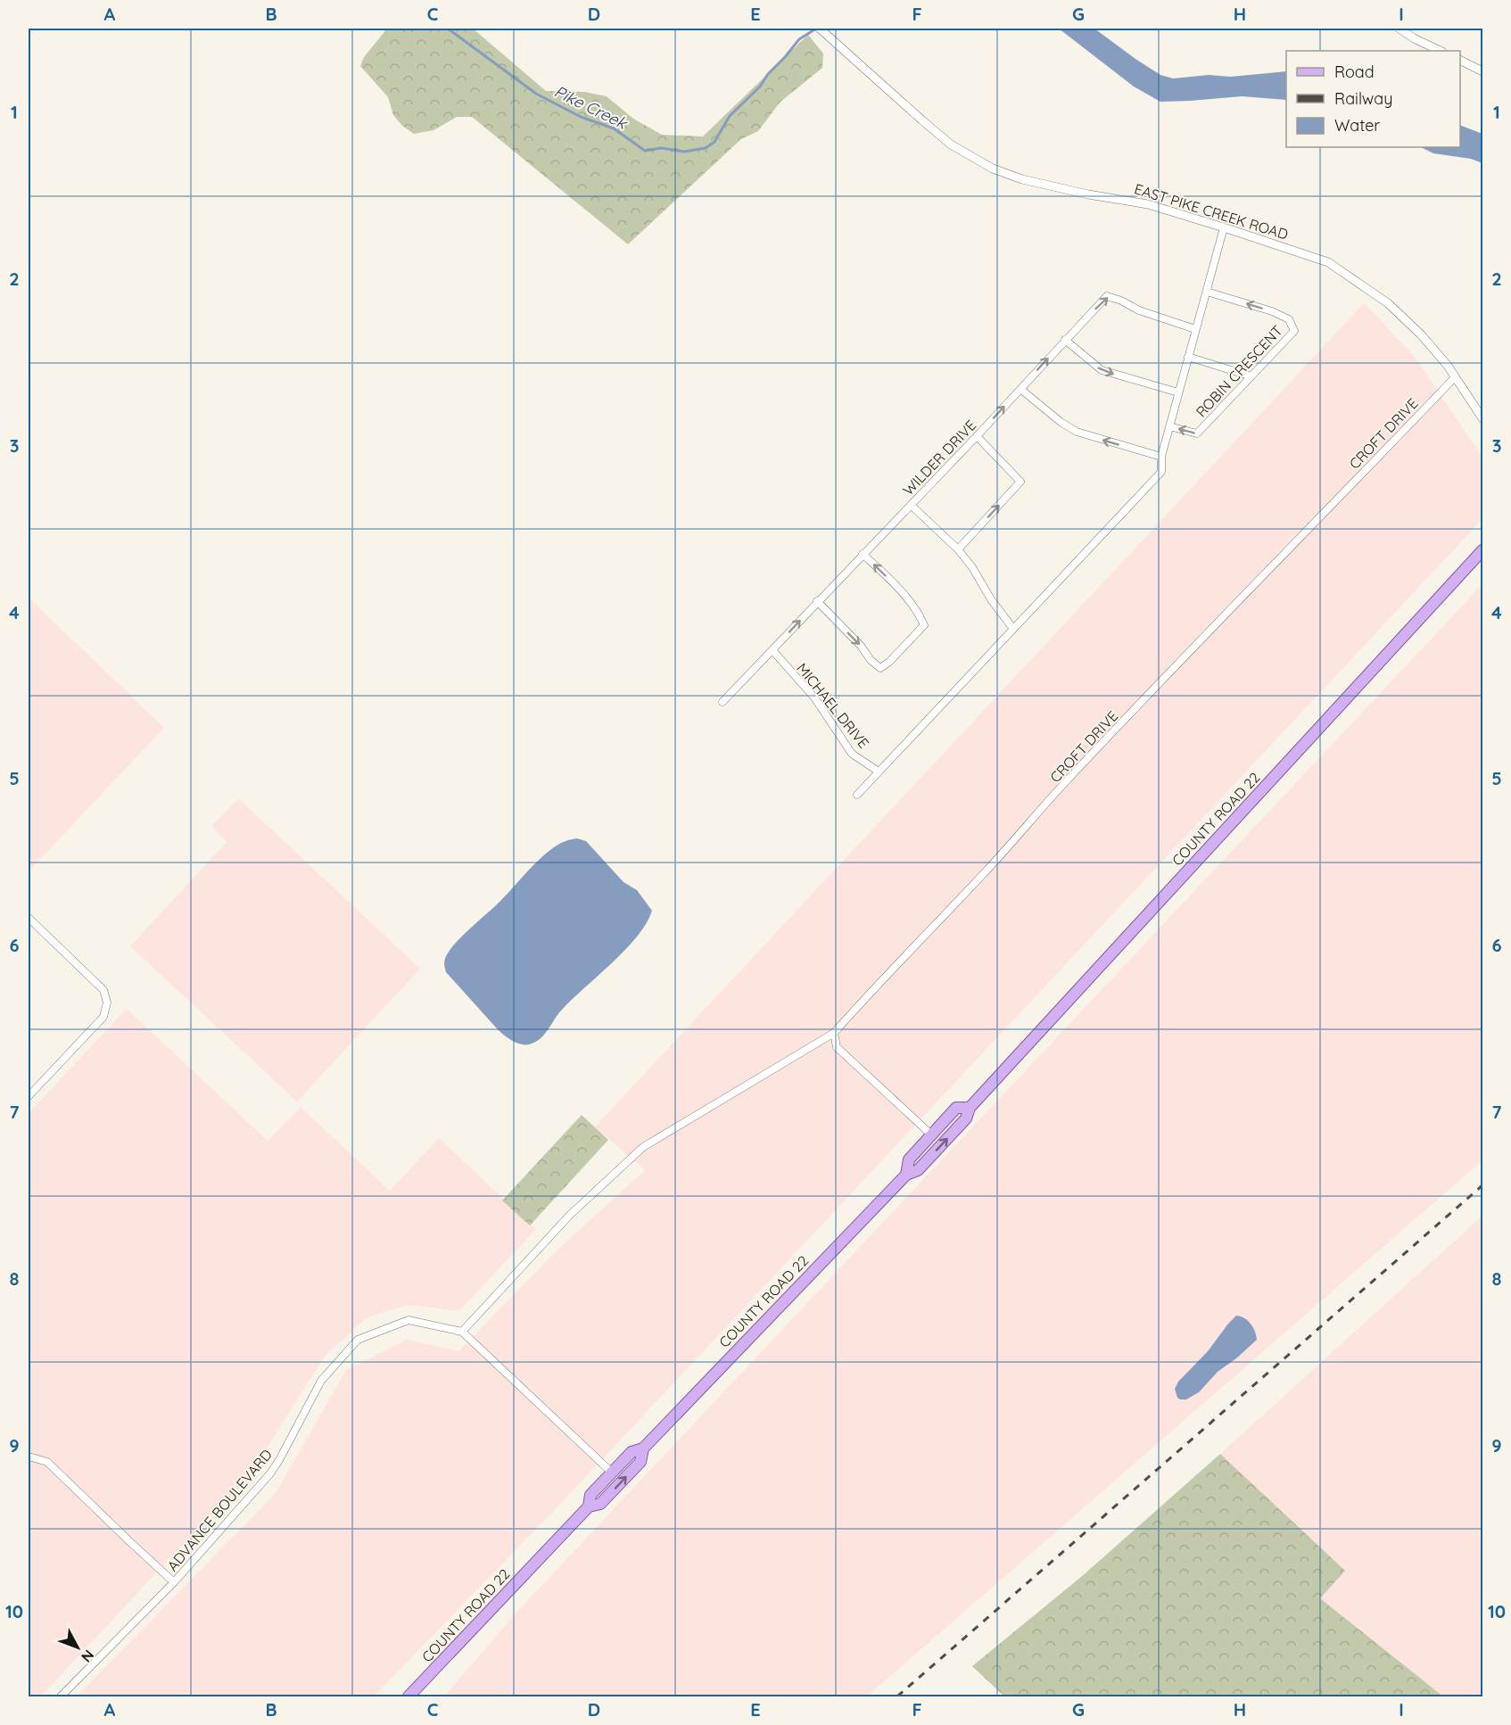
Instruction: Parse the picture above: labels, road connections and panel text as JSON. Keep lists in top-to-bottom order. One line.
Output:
{"streets":{"main road":["COUNTY ROAD 22"],"street":["EAST PIKE CREEK ROAD","ROBIN CRESCENT","CROFT DRIVE","WILDER DRIVE","MICHAEL DRIVE","ADVANCE BOULEVARD"]},"crossings":[["EAST PIKE CREEK ROAD","CROFT DRIVE"],["CROFT DRIVE","ADVANCE BOULEVARD"],["WILDER DRIVE","MICHAEL DRIVE"]],"one_way":["WILDER DRIVE"],"water":["Pike Creek"],"legend":["Road","Railway","Water"],"north":"bottom right","grid":{"columns":["A","B","C","D","E","F","G","H","I"],"rows":["1","2","3","4","5","6","7","8","9","10"]}}
